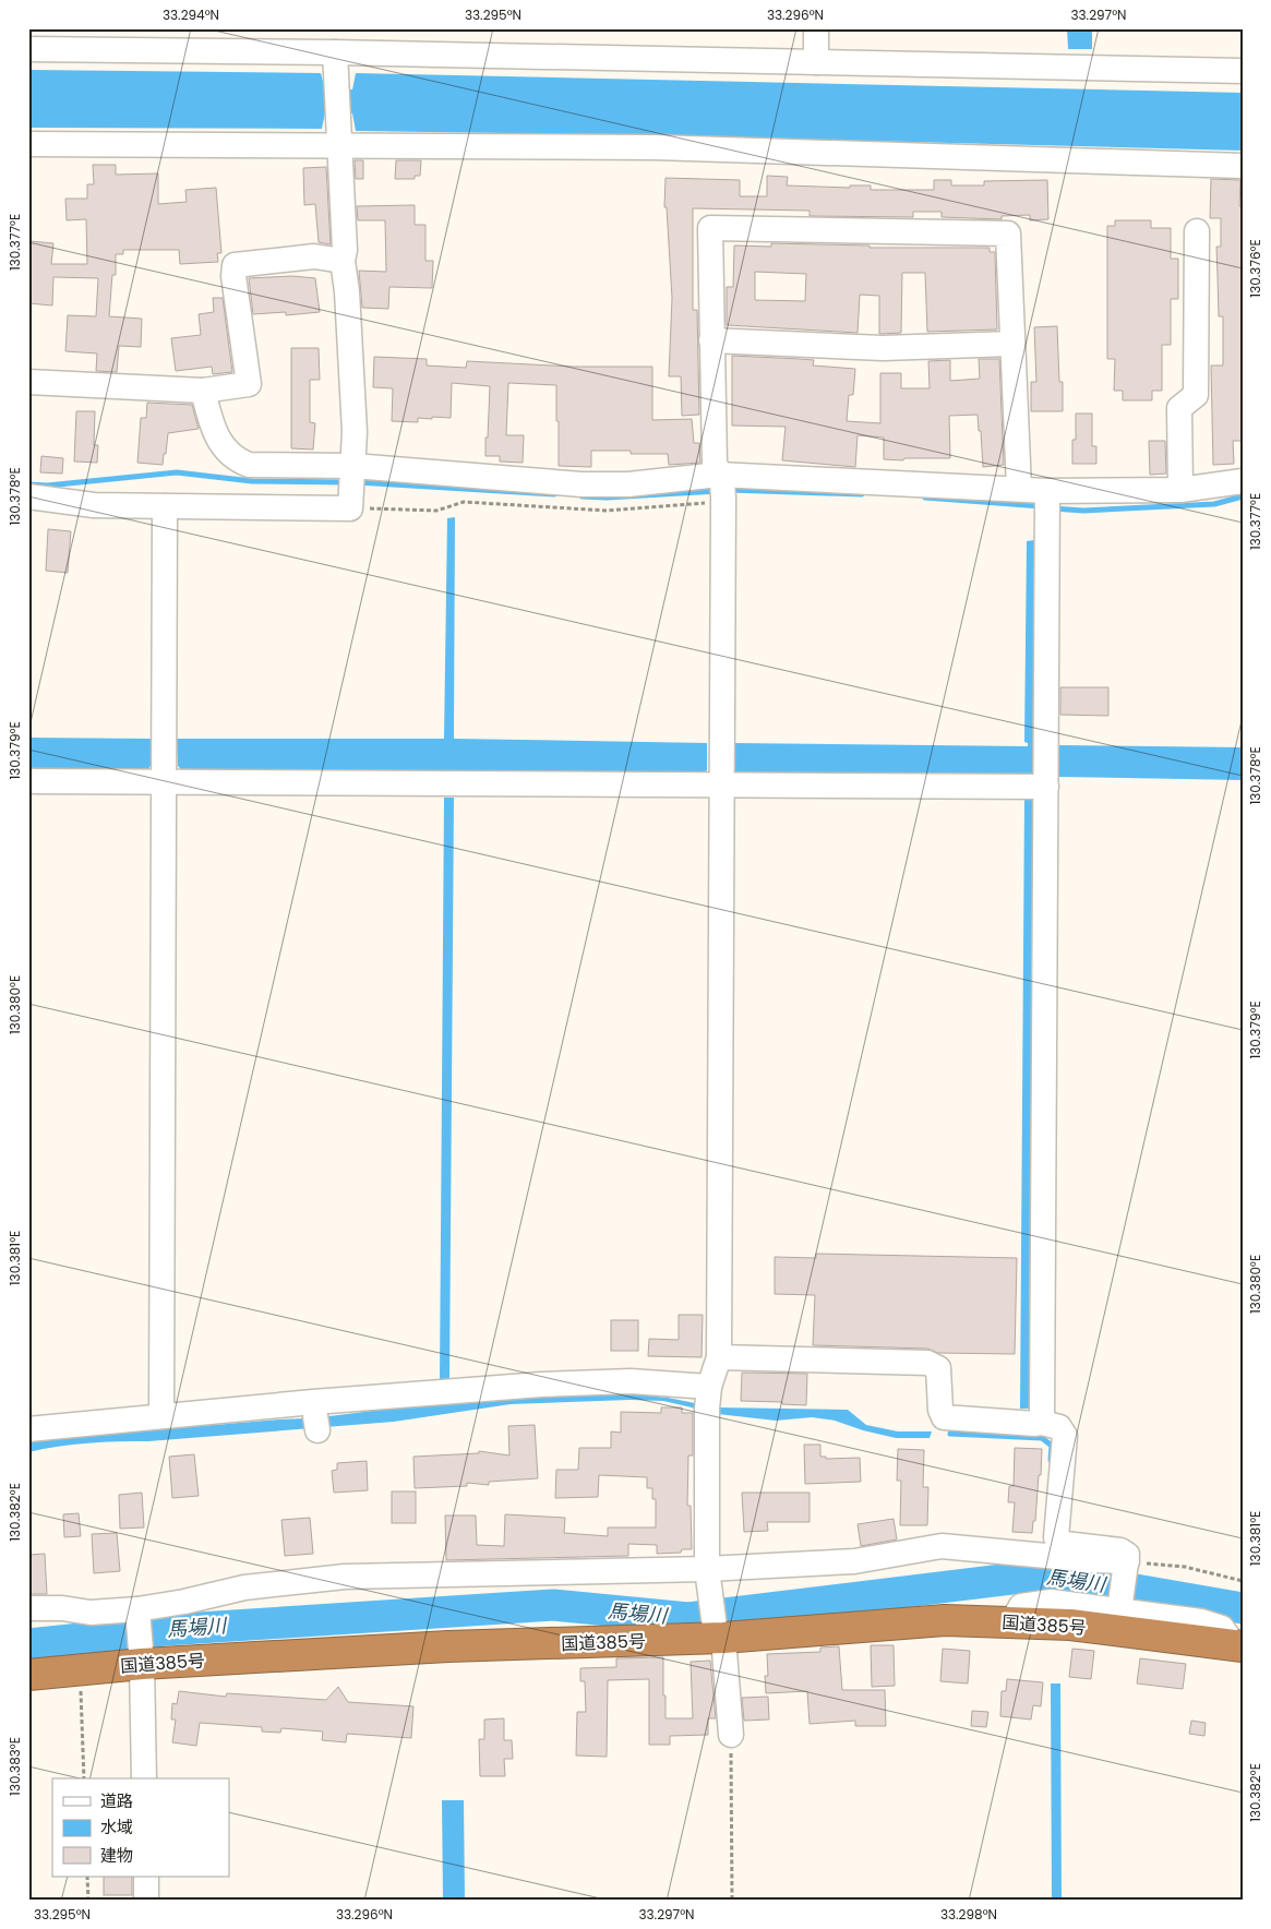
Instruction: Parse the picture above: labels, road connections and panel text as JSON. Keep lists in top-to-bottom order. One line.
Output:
{"streets":{"highway":["国道385号"]},"water":["馬場川"],"legend":["道路","水域","建物"],"coordinates":["33.294°N","33.295°N","33.296°N","33.297°N","130.377°E","130.376°E","130.378°E","130.379°E","130.380°E","130.381°E","130.382°E","130.383°E","33.298°N"]}
